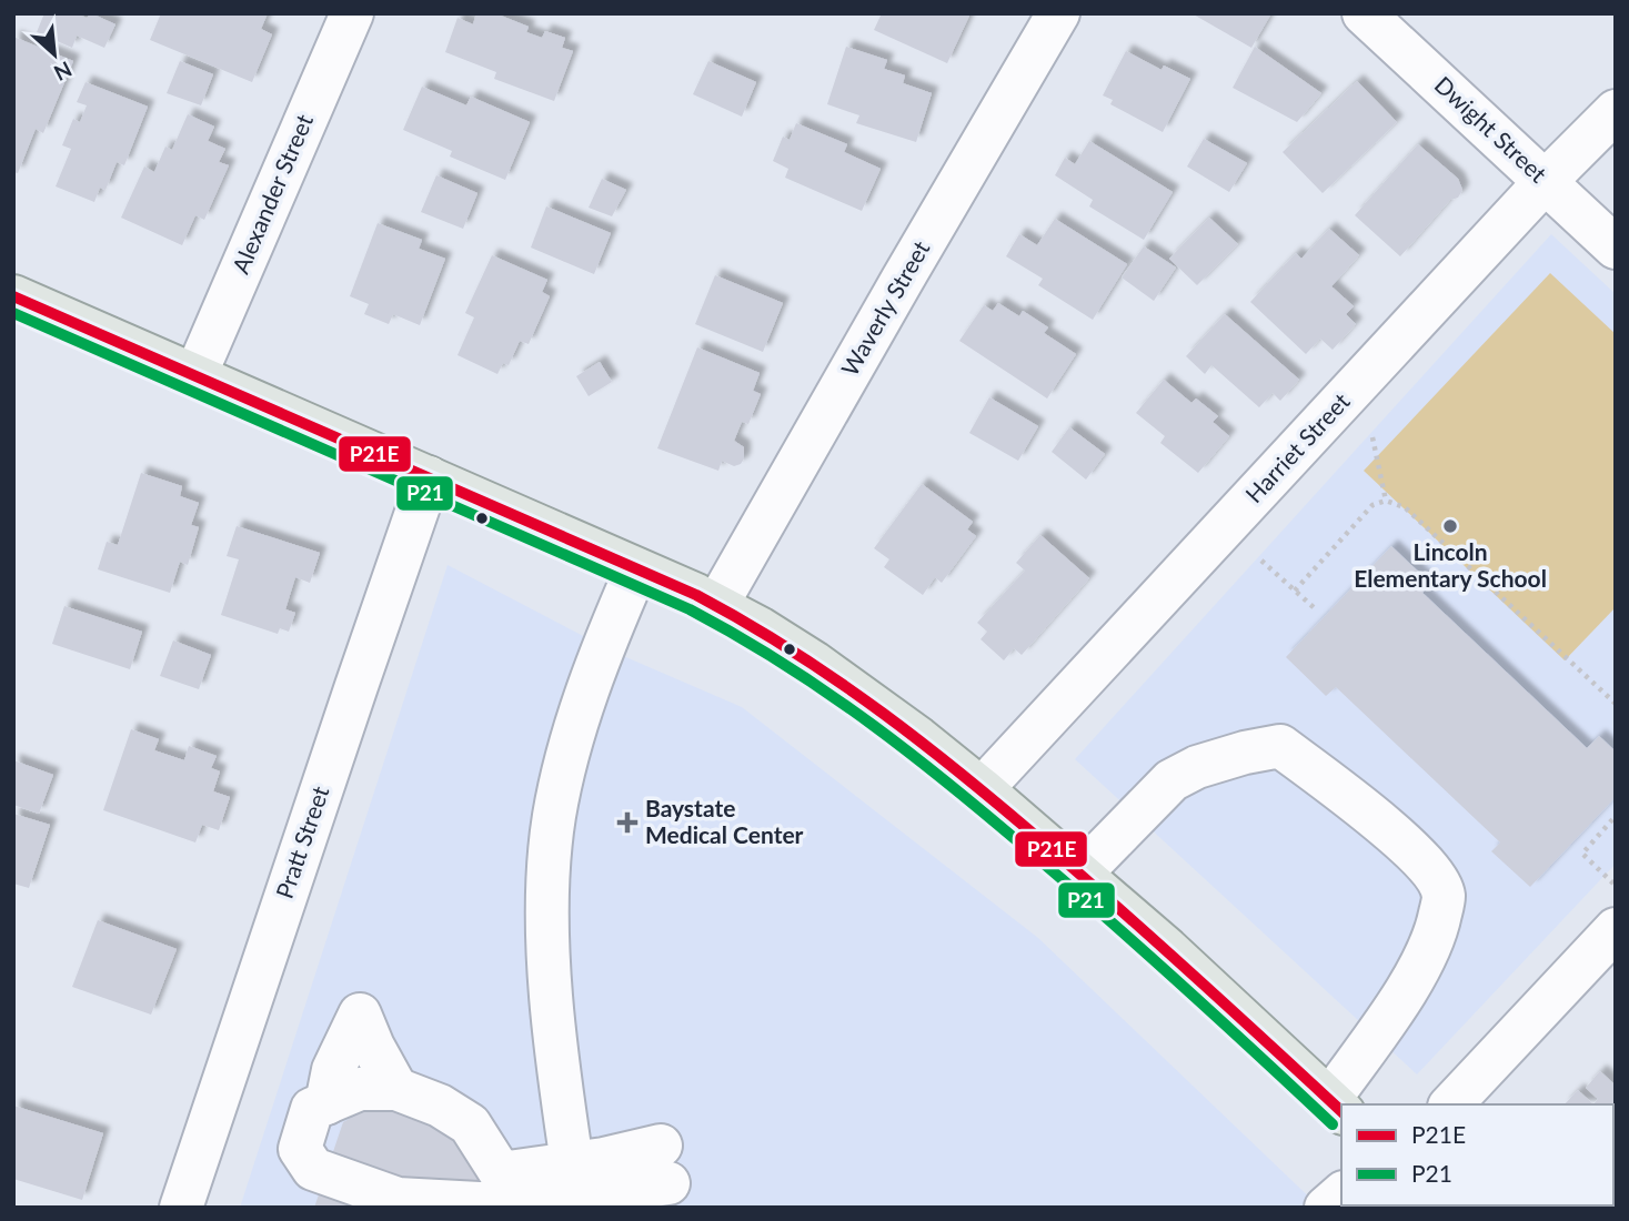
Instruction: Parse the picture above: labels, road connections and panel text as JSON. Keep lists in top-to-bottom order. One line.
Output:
{"streets":{"street":["Dwight Street","Alexander Street","Waverly Street","Harriet Street","Pratt Street"]},"crossings":[["Dwight Street","Harriet Street"]],"places":{"other":["Lincoln Elementary School"],"health":["Baystate Medical Center"]},"lines":["transit line P21E","transit line P21"],"legend":["P21E","P21"],"north":"bottom right"}
